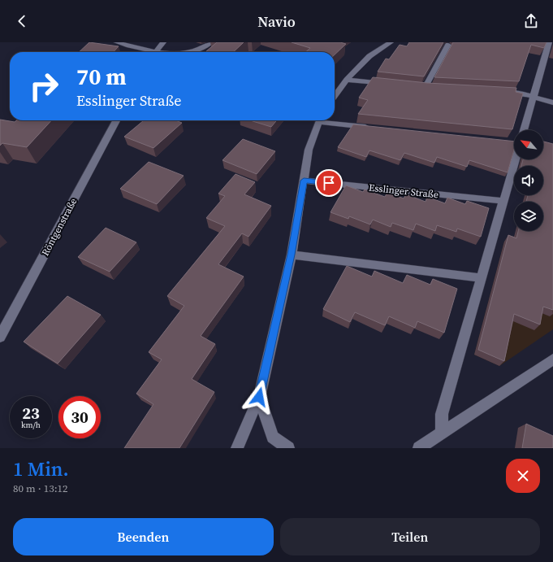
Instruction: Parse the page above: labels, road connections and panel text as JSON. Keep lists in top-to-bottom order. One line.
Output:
{"streets":{"street":["Esslinger Straße","Röntgenstraße"]},"north":"top left","page":{"header":"Navio","turn":["70 m","Esslinger Straße"],"speed":"23 km/h","limit":"30","heading":["1 Min.","80 m · 13:12"],"buttons":["Beenden","Teilen"]}}
